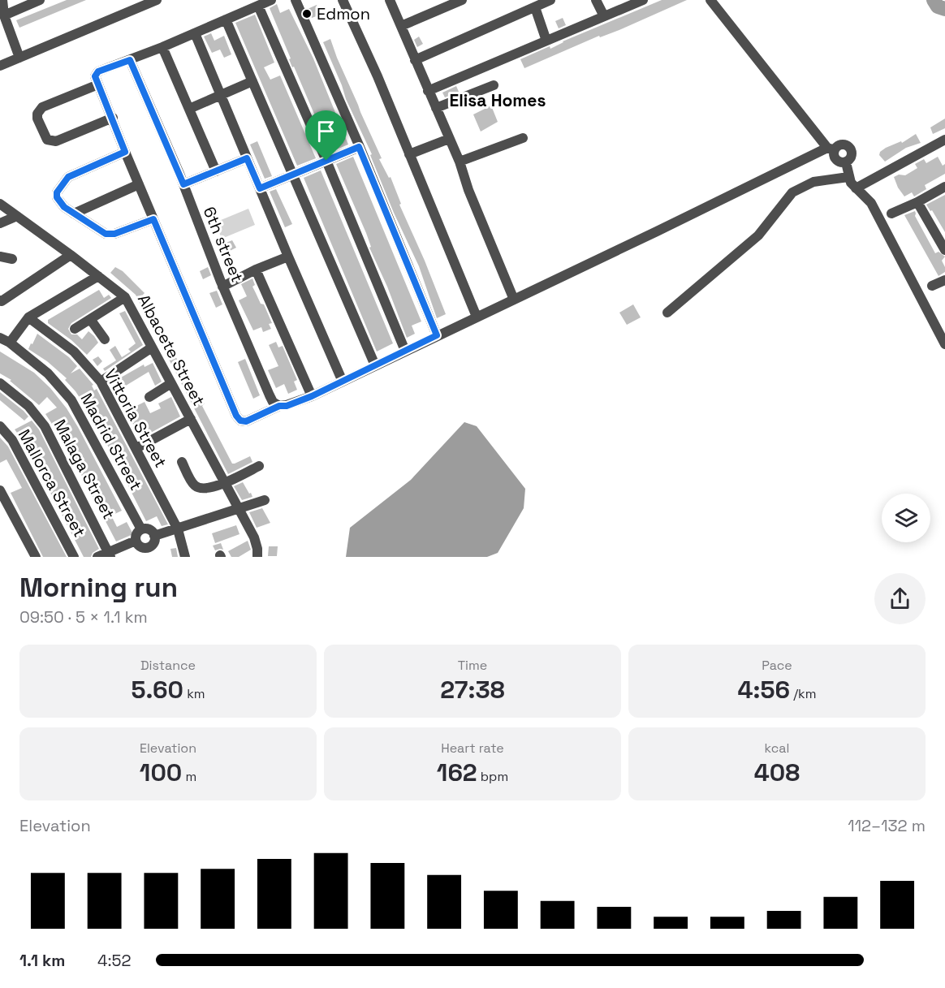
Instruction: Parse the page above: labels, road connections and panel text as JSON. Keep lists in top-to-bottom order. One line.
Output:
{"streets":{"street":["6th street","Albacete Street","Vittoria Street","Madrid Street","Malaga Street","Mallorca Street"]},"districts":["Elisa Homes"],"places":["Edmon"],"page":{"heading":["Morning run","09:50 · 5 × 1.1 km"],"stats":[["Distance","5.60 km"],["Time","27:38"],["Pace","4:56 /km"],["Elevation","100 m"],["Heart rate","162 bpm"],["kcal","408"]],"chart":["Elevation","112–132 m"],"list":[{"name":"1.1 km","note":"4:52"}]}}
